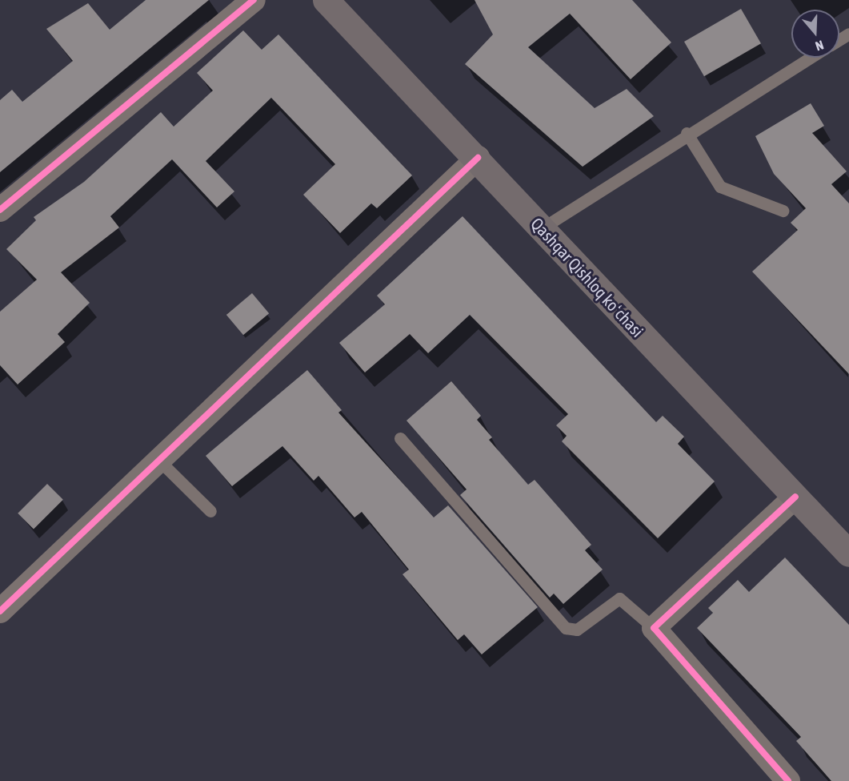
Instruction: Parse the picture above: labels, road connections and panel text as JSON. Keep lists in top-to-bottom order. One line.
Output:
{"streets":{"main road":["Qashqar Qishloq koʻchasi"]},"north":"bottom"}
